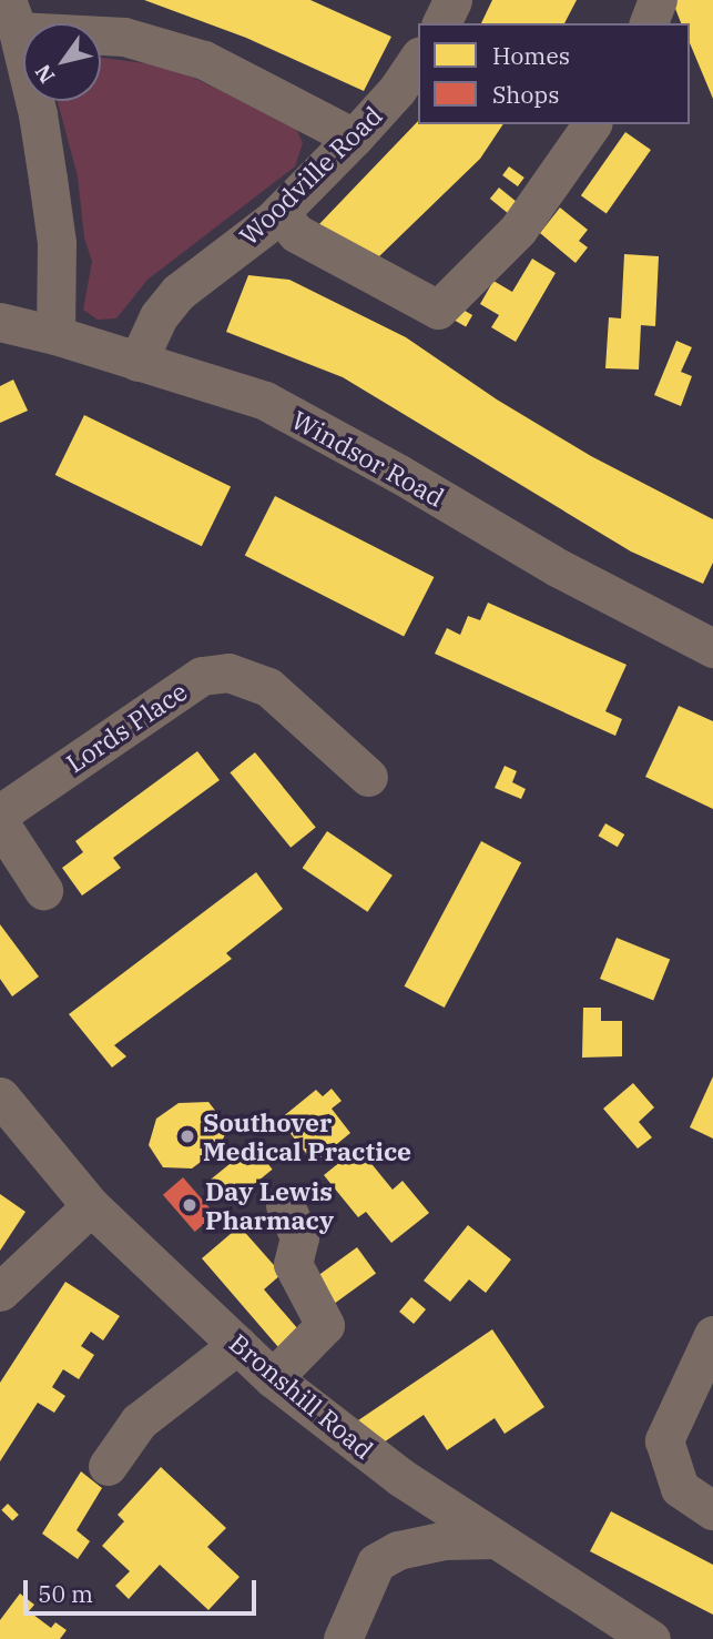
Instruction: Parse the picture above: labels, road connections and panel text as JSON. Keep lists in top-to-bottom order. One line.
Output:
{"streets":{"street":["Woodville Road","Windsor Road","Lords Place","Bronshill Road"]},"crossings":[["Woodville Road","Windsor Road"]],"places":["Southover Medical Practice","Day Lewis Pharmacy"],"legend":["Homes","Shops"],"scale_bar":"50 m","north":"bottom left"}
